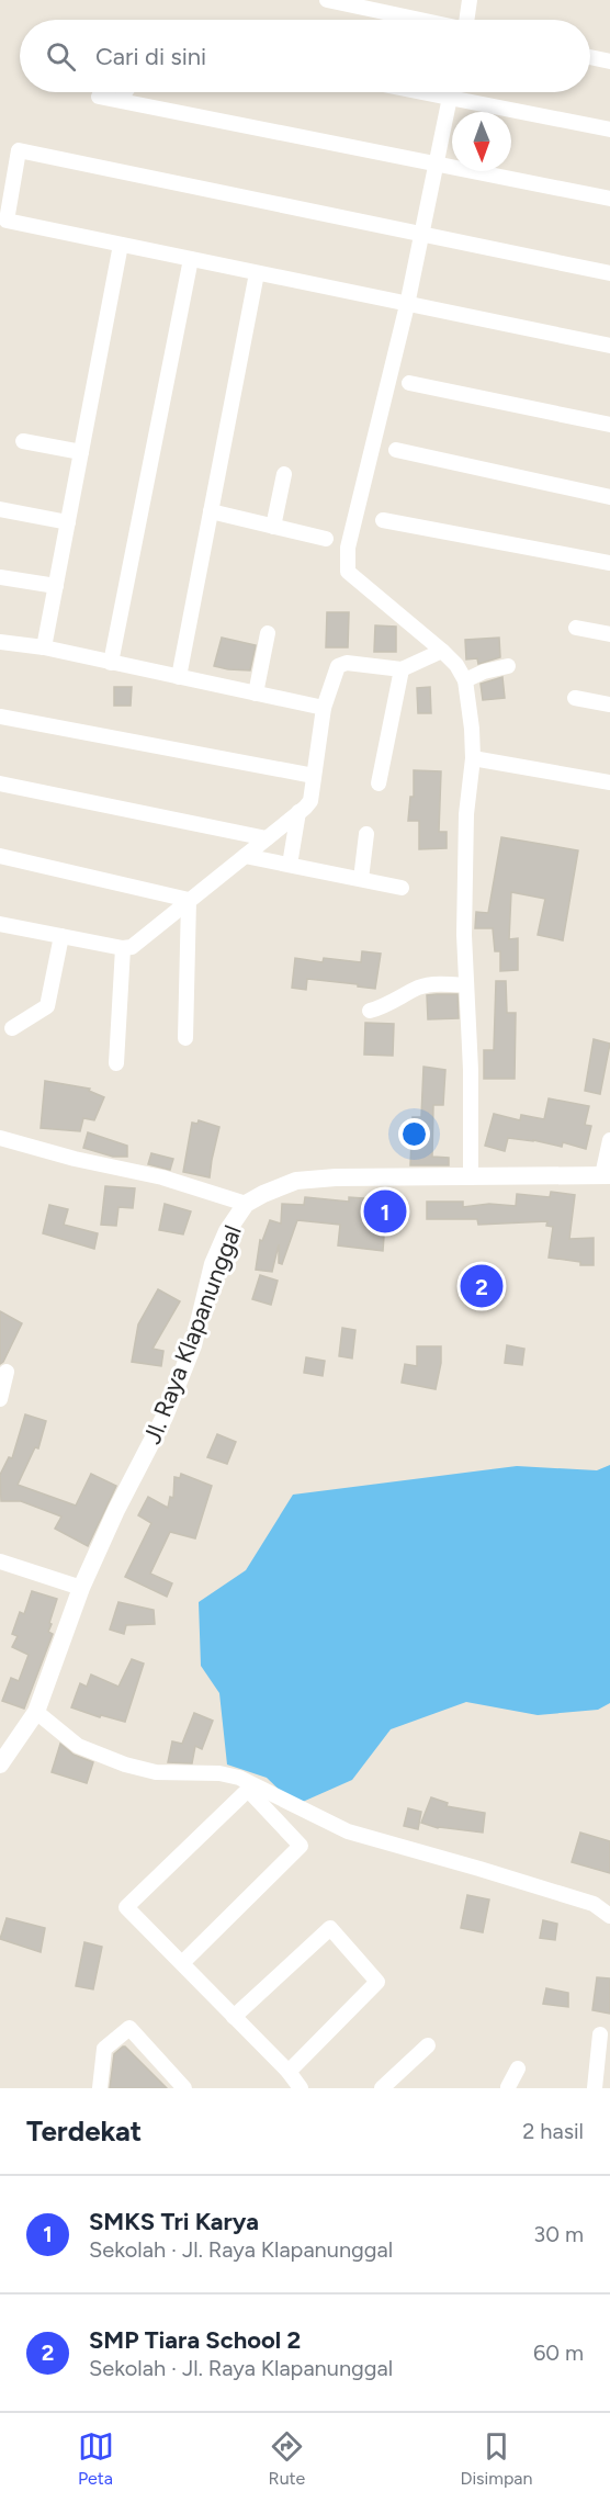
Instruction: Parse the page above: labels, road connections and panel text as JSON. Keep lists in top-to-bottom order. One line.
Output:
{"streets":{"street":["Jl. Raya Klapanunggal"]},"north":"bottom","page":{"search":"Cari di sini","pins":["1","2"],"heading":["Terdekat","2 hasil"],"list":[{"mark":"1","name":"SMKS Tri Karya","note":"Sekolah · Jl. Raya Klapanunggal","value":"30 m"},{"mark":"2","name":"SMP Tiara School 2","note":"Sekolah · Jl. Raya Klapanunggal","value":"60 m"}],"nav":["Peta","Rute","Disimpan"]}}
